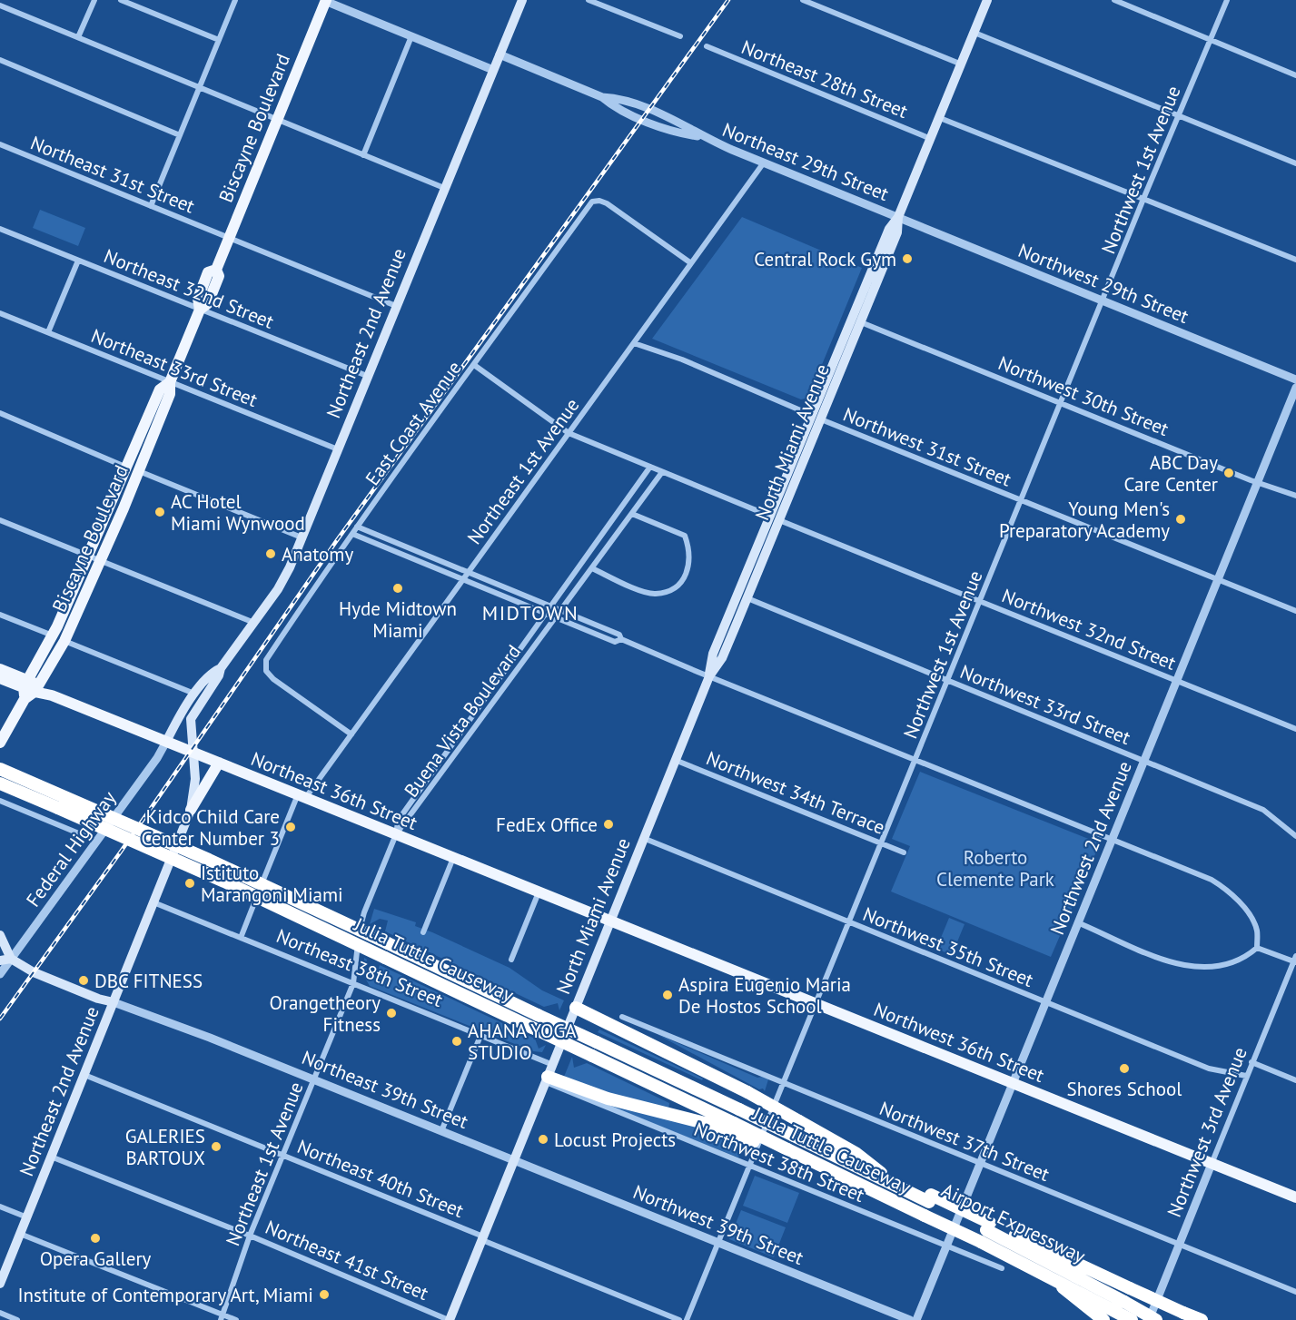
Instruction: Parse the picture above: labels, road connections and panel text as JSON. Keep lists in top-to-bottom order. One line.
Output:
{"streets":{"highway":["Julia Tuttle Causeway","Airport Expressway"],"main road":["Biscayne Boulevard","Northeast 2nd Avenue","North Miami Avenue","Northeast 36th Street","Northwest 36th Street","Northeast 39th Street"],"street":["Northeast 28th Street","Northeast 29th Street","Northwest 1st Avenue","Northeast 31st Street","Northwest 29th Street","Northeast 32nd Street","Northeast 33rd Street","Northwest 30th Street","East Coast Avenue","Northwest 31st Street","Northeast 1st Avenue","Northwest 32nd Street","Northwest 33rd Street","Buena Vista Boulevard","Northwest 34th Terrace","Northwest 2nd Avenue","Federal Highway","Northwest 35th Street","Northeast 38th Street","Northwest 3rd Avenue","Northwest 37th Street","Northwest 38th Street","Northeast 40th Street","Northwest 39th Street","Northeast 41st Street"]},"crossings":[["Northeast 28th Street","North Miami Avenue"],["Biscayne Boulevard","Northeast 31st Street"],["Biscayne Boulevard","Northeast 32nd Street"],["Biscayne Boulevard","Northeast 33rd Street"],["Biscayne Boulevard","Northeast 36th Street"],["Northeast 29th Street","Northwest 29th Street"],["Northeast 29th Street","Northeast 2nd Avenue"],["Northeast 29th Street","North Miami Avenue"],["Northeast 29th Street","Northeast 1st Avenue"],["Northwest 1st Avenue","Northwest 29th Street"],["Northwest 1st Avenue","Northwest 30th Street"],["Northwest 1st Avenue","Northwest 31st Street"],["Northwest 1st Avenue","Northwest 32nd Street"],["Northwest 1st Avenue","Northwest 33rd Street"],["Northwest 1st Avenue","Northwest 34th Terrace"],["Northwest 1st Avenue","Northwest 35th Street"],["Northwest 1st Avenue","Northwest 36th Street"],["Northwest 1st Avenue","Northwest 37th Street"],["Northwest 1st Avenue","Northwest 38th Street"],["Northwest 1st Avenue","Northwest 39th Street"],["Northeast 31st Street","Northeast 2nd Avenue"],["Northwest 29th Street","North Miami Avenue"],["Northeast 32nd Street","Northeast 2nd Avenue"],["Northeast 2nd Avenue","Northeast 33rd Street"],["Northeast 2nd Avenue","Northeast 36th Street"],["Northeast 2nd Avenue","Federal Highway"],["Northeast 2nd Avenue","Northeast 38th Street"],["Northeast 2nd Avenue","Northeast 39th Street"],["Northeast 2nd Avenue","Northeast 40th Street"],["Northeast 2nd Avenue","Northeast 41st Street"],["Northwest 30th Street","North Miami Avenue"],["Northwest 30th Street","Northwest 2nd Avenue"],["East Coast Avenue","Northeast 1st Avenue"],["North Miami Avenue","Northwest 31st Street"],["North Miami Avenue","Northwest 32nd Street"],["North Miami Avenue","Northwest 33rd Street"],["North Miami Avenue","Northeast 36th Street"],["North Miami Avenue","Northwest 34th Terrace"],["North Miami Avenue","Northwest 35th Street"],["North Miami Avenue","Northeast 38th Street"],["North Miami Avenue","Northwest 36th Street"],["North Miami Avenue","Northeast 39th Street"],["North Miami Avenue","Northwest 38th Street"],["North Miami Avenue","Northeast 40th Street"],["North Miami Avenue","Northwest 39th Street"],["North Miami Avenue","Northeast 41st Street"],["Northwest 31st Street","Northwest 2nd Avenue"],["Northeast 1st Avenue","Buena Vista Boulevard"],["Northeast 1st Avenue","Northeast 36th Street"],["Northeast 1st Avenue","Northeast 38th Street"],["Northeast 1st Avenue","Northeast 39th Street"],["Northeast 1st Avenue","Northeast 40th Street"],["Northeast 1st Avenue","Northeast 41st Street"],["Northwest 32nd Street","Northwest 2nd Avenue"],["Northwest 33rd Street","Northwest 2nd Avenue"],["Buena Vista Boulevard","Northeast 36th Street"],["Northeast 36th Street","Federal Highway"],["Northeast 36th Street","Northwest 36th Street"],["Northwest 2nd Avenue","Northwest 35th Street"],["Northwest 2nd Avenue","Northwest 36th Street"],["Northwest 2nd Avenue","Northwest 37th Street"],["Northwest 2nd Avenue","Northwest 38th Street"],["Federal Highway","Northeast 39th Street"],["Northwest 35th Street","Northwest 3rd Avenue"],["Julia Tuttle Causeway","Airport Expressway"],["Northeast 38th Street","Northwest 38th Street"],["Northwest 36th Street","Northwest 3rd Avenue"],["Northeast 39th Street","Northwest 39th Street"],["Northwest 3rd Avenue","Northwest 37th Street"]],"districts":["MIDTOWN"],"parks":["Roberto Clemente Park"],"places":["Central Rock Gym","ABC Day Care Center","AC Hotel Miami Wynwood","Young Men's Preparatory Academy","Anatomy","Hyde Midtown Miami","FedEx Office","Kidco Child Care Center Number 3","Istituto Marangoni Miami","DBC FITNESS","Aspira Eugenio Maria De Hostos School","Orangetheory Fitness","AHANA YOGA STUDIO","Shores School","Locust Projects","GALERIES BARTOUX","Opera Gallery","Institute of Contemporary Art, Miami"]}
